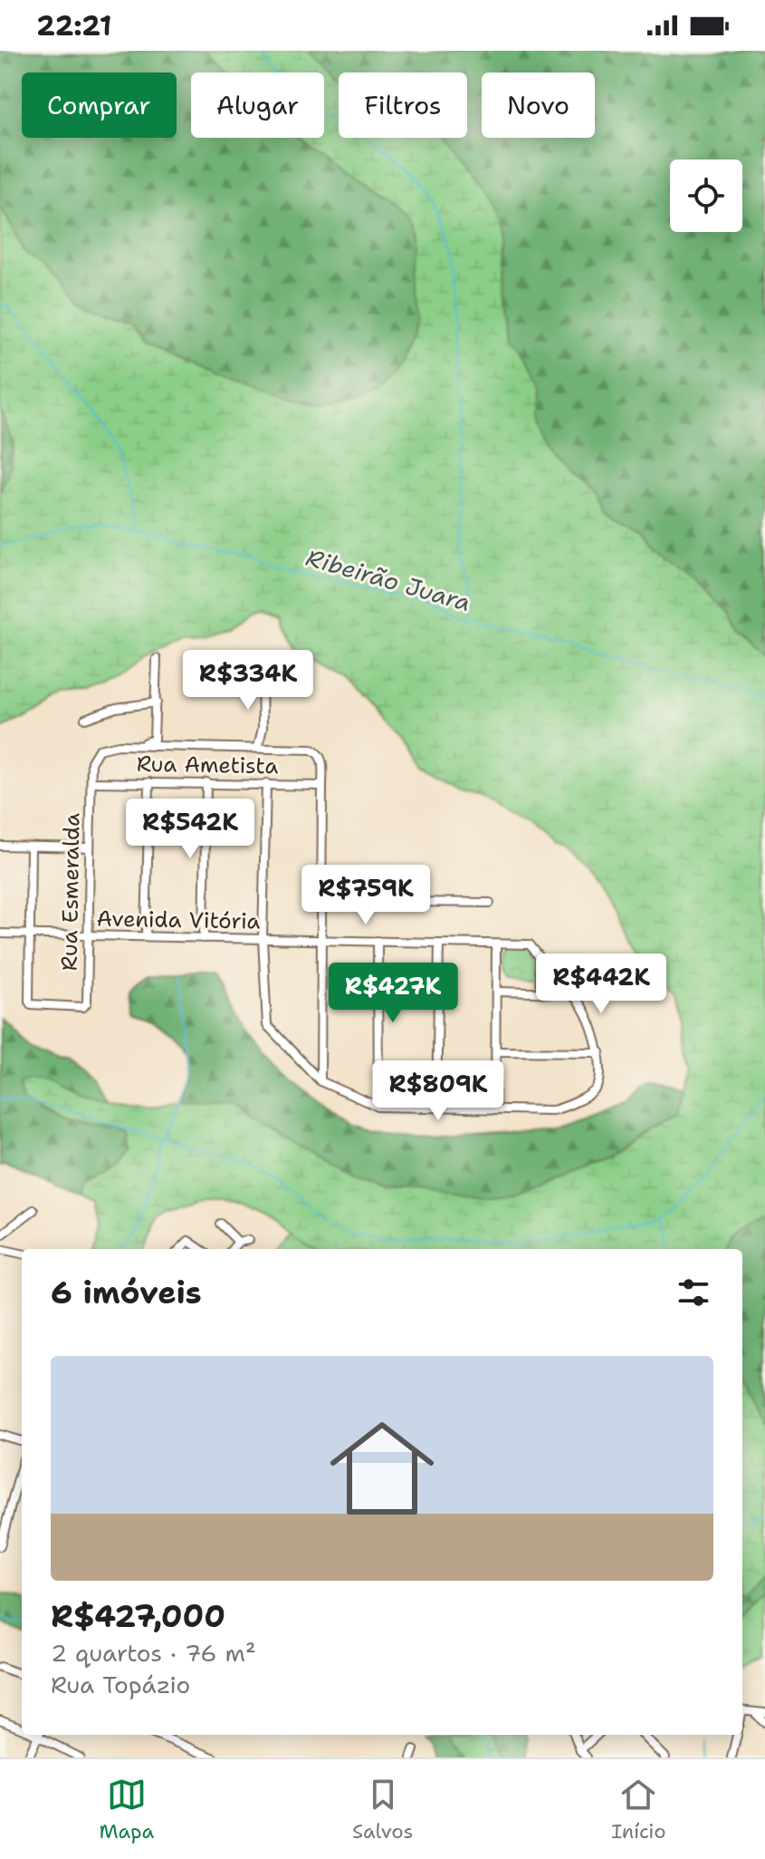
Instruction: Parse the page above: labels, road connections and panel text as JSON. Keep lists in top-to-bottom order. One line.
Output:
{"streets":{"street":["Rua Ametista","Rua Esmeralda","Avenida Vitória"]},"crossings":[["Rua Ametista","Rua Esmeralda"],["Rua Esmeralda","Avenida Vitória"]],"water":["Ribeirão Juara"],"page":{"status":"22:21","chip":["Comprar","Alugar","Filtros","Novo"],"price":["R$334K","R$542K","R$759K","R$442K","R$427K","R$809K"],"heading":"6 imóveis","list":[{"name":"R$427,000","note":"2 quartos · 76 m² · Rua Topázio"}],"tabs":["Mapa","Salvos","Início"]}}
